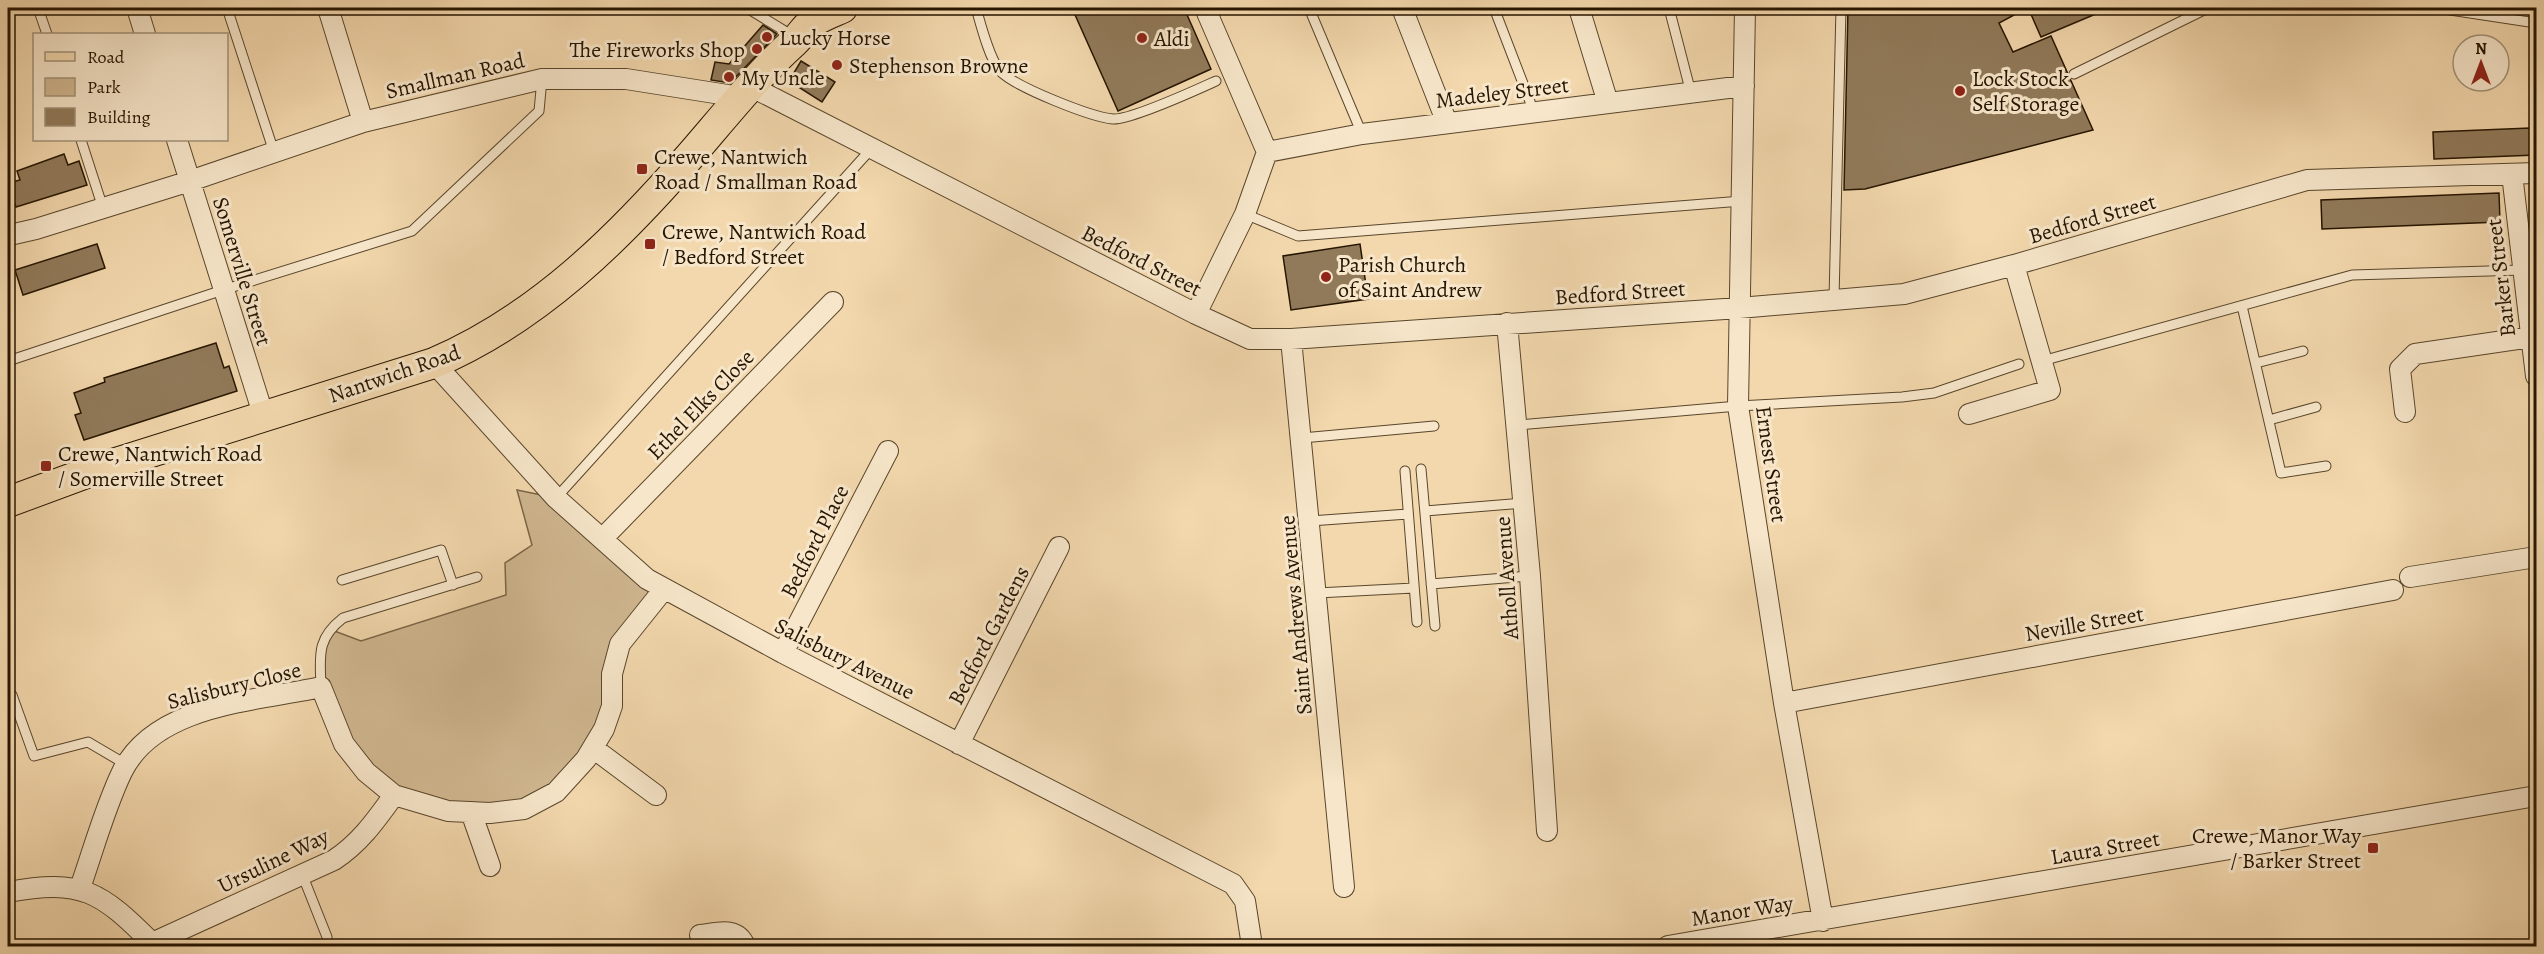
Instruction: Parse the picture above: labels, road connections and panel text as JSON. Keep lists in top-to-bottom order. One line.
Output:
{"streets":{"main road":["Nantwich Road"],"street":["Smallman Road","Madeley Street","Bedford Street","Somerville Street","Barker Street","Ethel Elks Close","Ernest Street","Bedford Place","Atholl Avenue","Saint Andrews Avenue","Neville Street","Bedford Gardens","Salisbury Avenue","Salisbury Close","Laura Street","Ursuline Way","Manor Way"]},"crossings":[["Smallman Road","Bedford Street"],["Smallman Road","Somerville Street"],["Smallman Road","Nantwich Road"],["Madeley Street","Ernest Street"],["Bedford Street","Barker Street"],["Bedford Street","Nantwich Road"],["Bedford Street","Ernest Street"],["Bedford Street","Atholl Avenue"],["Bedford Street","Saint Andrews Avenue"],["Somerville Street","Nantwich Road"],["Nantwich Road","Salisbury Avenue"],["Ethel Elks Close","Salisbury Avenue"],["Ernest Street","Neville Street"],["Ernest Street","Laura Street"],["Ernest Street","Manor Way"],["Bedford Place","Salisbury Avenue"],["Bedford Gardens","Salisbury Avenue"],["Salisbury Avenue","Salisbury Close"],["Salisbury Close","Ursuline Way"],["Laura Street","Manor Way"]],"places":{"other":["Lucky Horse","Aldi","The Fireworks Shop","Stephenson Browne","My Uncle","Lock Stock Self Storage","Parish Church of Saint Andrew"],"transit":["Crewe, Nantwich Road / Smallman Road","Crewe, Nantwich Road / Bedford Street","Crewe, Nantwich Road / Somerville Street","Crewe, Manor Way / Barker Street"]},"legend":["Road","Park","Building"],"north":"top"}
